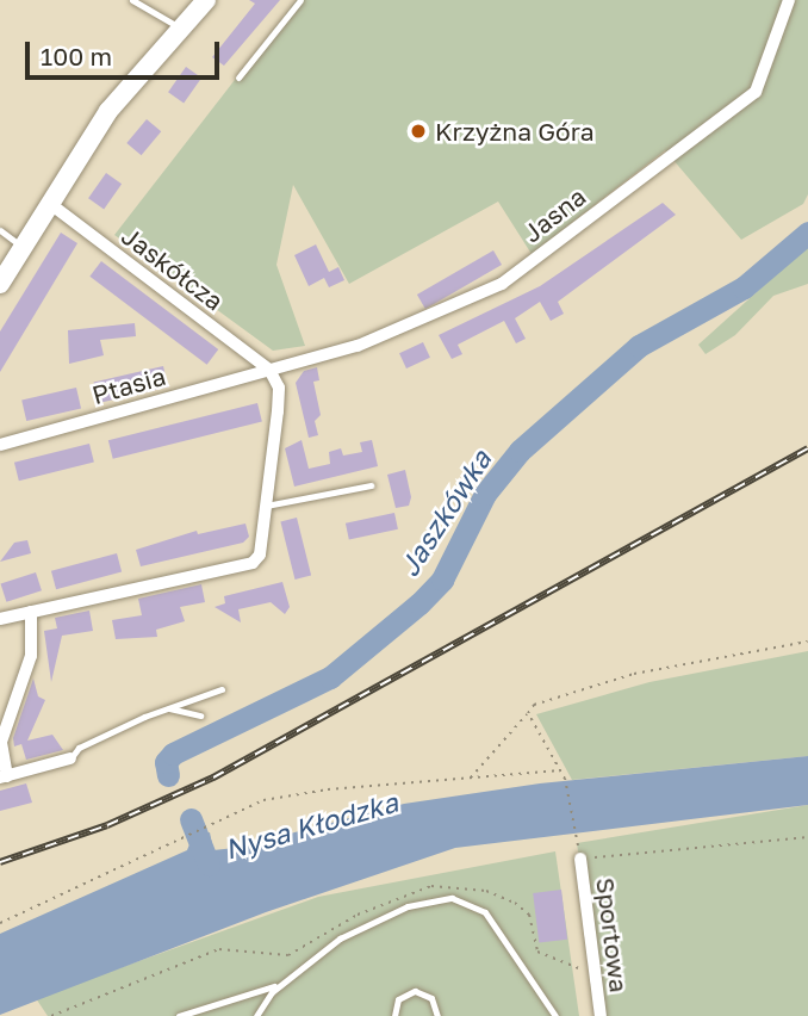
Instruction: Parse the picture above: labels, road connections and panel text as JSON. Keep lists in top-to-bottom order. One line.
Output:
{"streets":{"street":["Jasna","Jaskółcza","Ptasia","Sportowa"]},"crossings":[["Jasna","Jaskółcza"],["Jasna","Ptasia"],["Jaskółcza","Ptasia"]],"water":["Jaszkówka","Nysa Kłodzka"],"places":["Krzyżna Góra"],"scale_bar":"100 m"}
